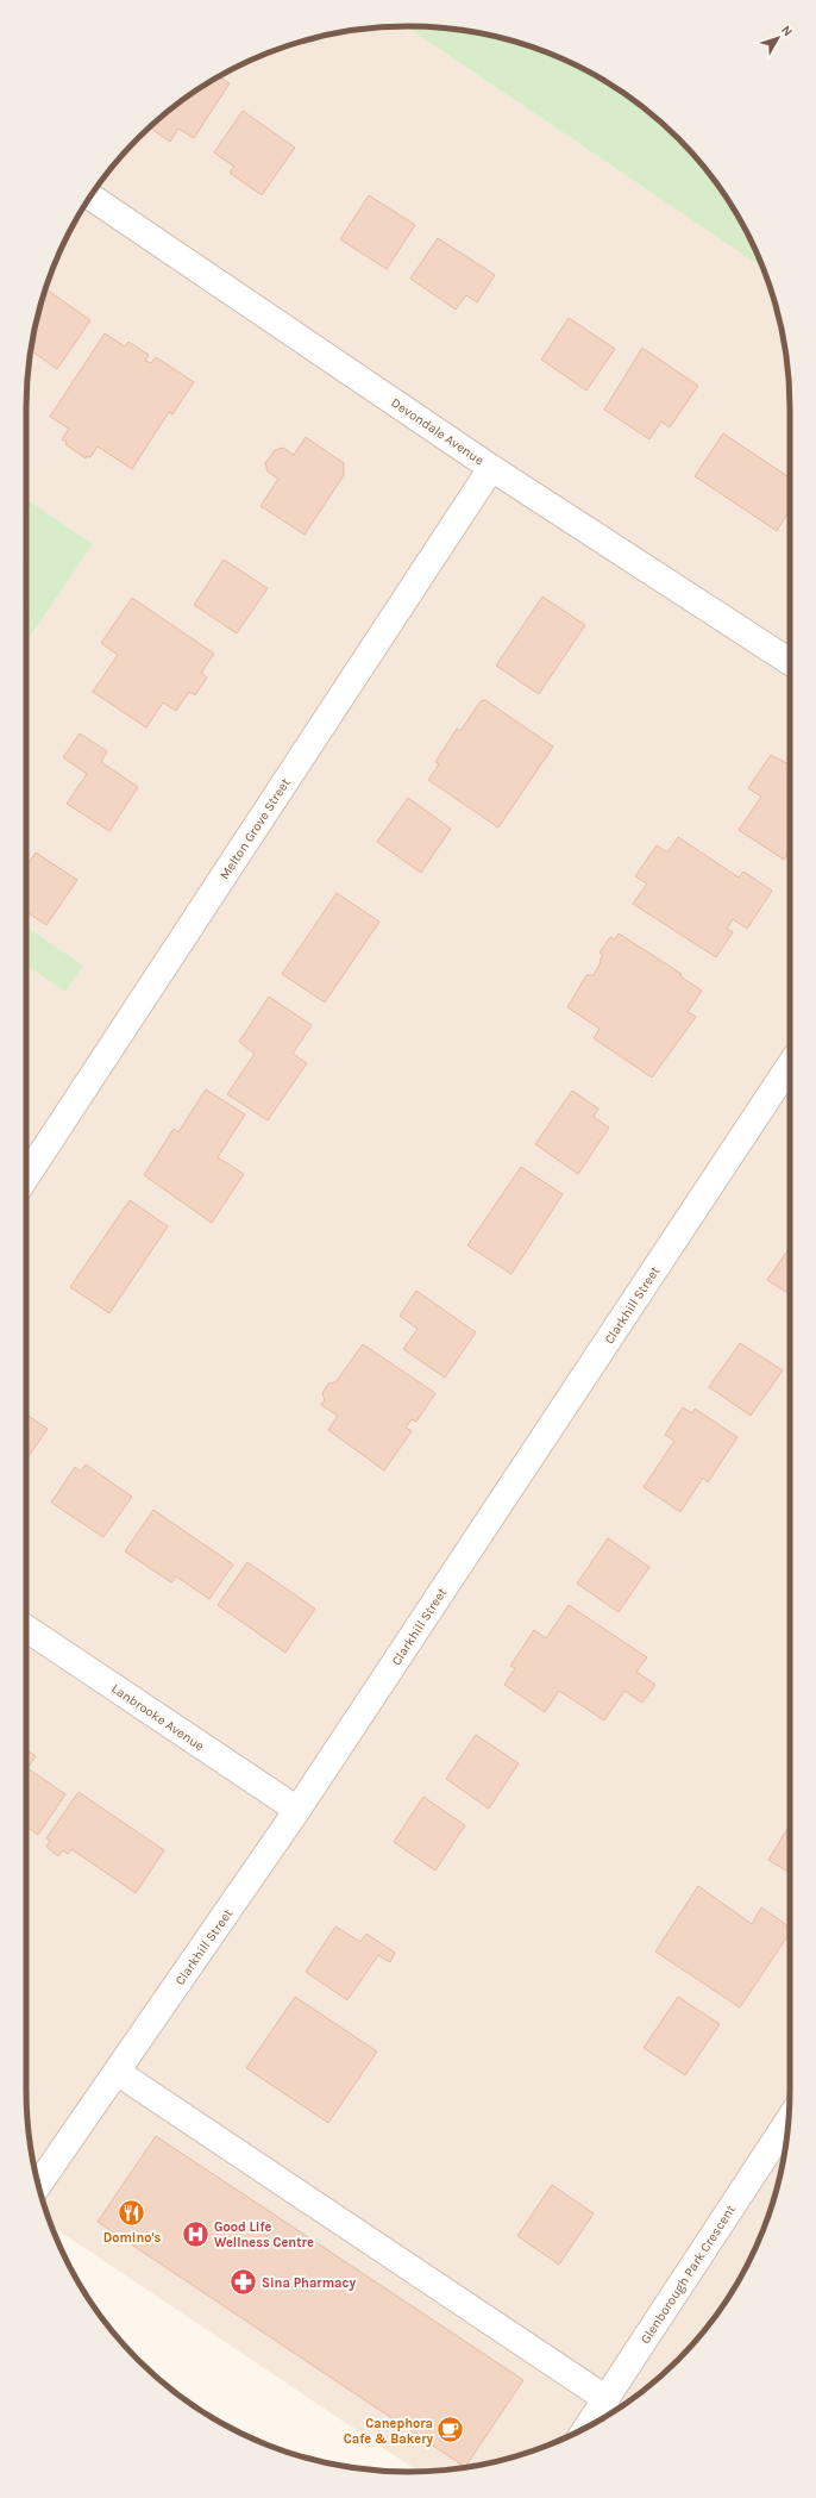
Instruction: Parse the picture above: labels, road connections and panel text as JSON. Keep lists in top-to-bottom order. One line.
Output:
{"streets":{"street":["Devondale Avenue","Melton Grove Street","Clarkhill Street","Lanbrooke Avenue","Glenborough Park Crescent"]},"crossings":[["Devondale Avenue","Melton Grove Street"],["Clarkhill Street","Lanbrooke Avenue"]],"places":{"restaurant":["Domino's"],"hospital":["Good Life Wellness Centre"],"pharmacy":["Sina Pharmacy"],"cafe":["Canephora Cafe & Bakery"]},"north":"top right"}
